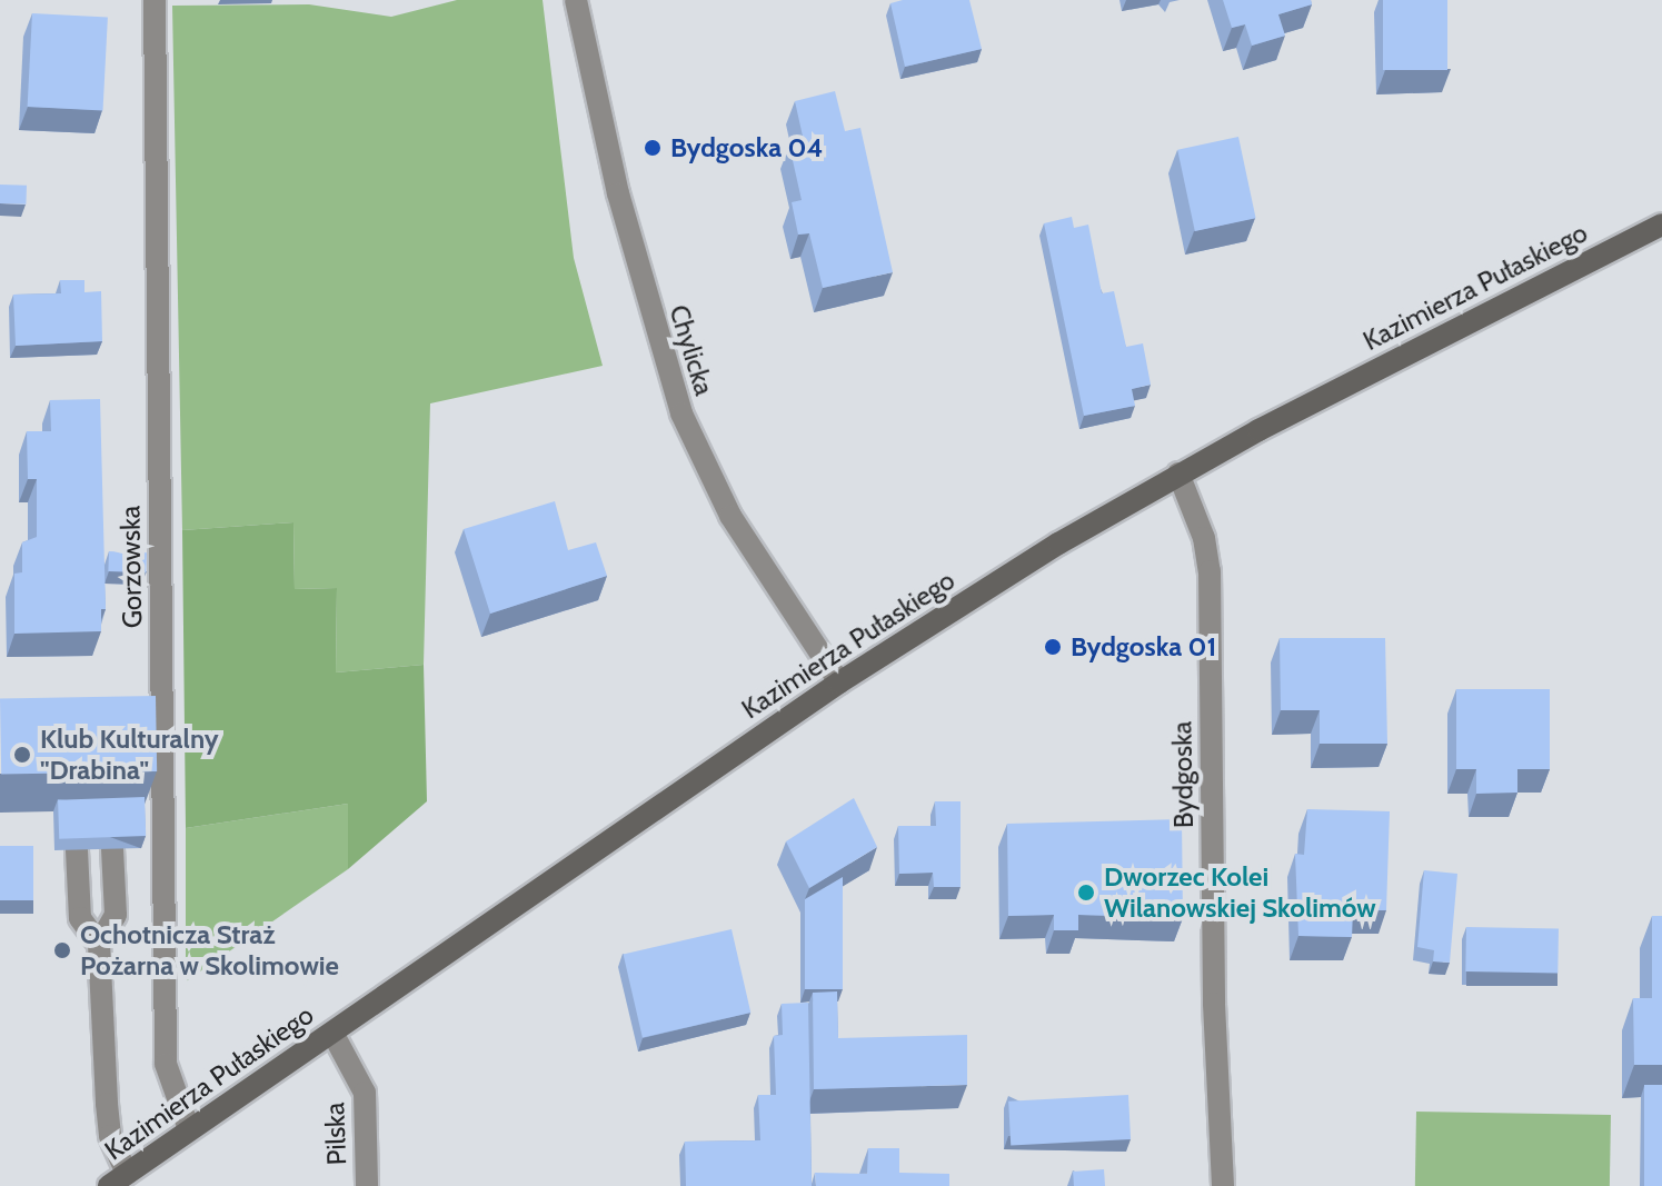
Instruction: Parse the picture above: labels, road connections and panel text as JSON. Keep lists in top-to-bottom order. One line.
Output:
{"streets":{"main road":["Kazimierza Pułaskiego"],"street":["Chylicka","Gorzowska","Bydgoska","Pilska"]},"crossings":[["Kazimierza Pułaskiego","Chylicka"],["Kazimierza Pułaskiego","Gorzowska"],["Kazimierza Pułaskiego","Bydgoska"],["Kazimierza Pułaskiego","Pilska"]],"places":["Bydgoska 04","Bydgoska 01","Klub Kulturalny \"Drabina\"","Dworzec Kolei Wilanowskiej Skolimów","Ochotnicza Straż Pożarna w Skolimowie"]}
